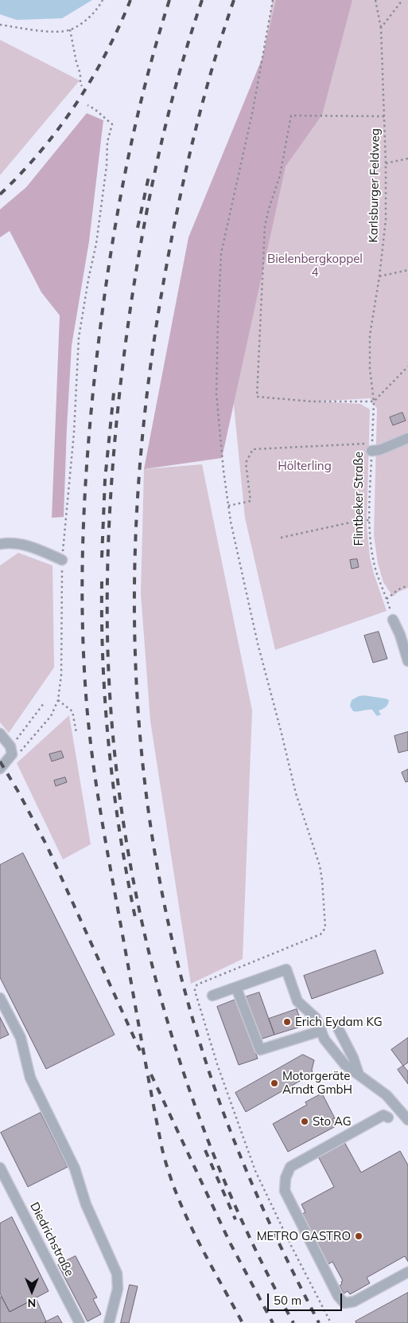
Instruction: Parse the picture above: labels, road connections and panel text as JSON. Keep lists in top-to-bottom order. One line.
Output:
{"streets":{"street":["Diedrichstraße"],"path":["Karlsburger Feldweg","Flintbeker Straße"]},"crossings":[["Karlsburger Feldweg","Flintbeker Straße"]],"parks":["Bielenbergkoppel 4","Hölterling"],"places":["Erich Eydam KG","Motorgeräte Arndt GmbH","Sto AG","METRO GASTRO"],"scale_bar":"50 m","north":"bottom"}
